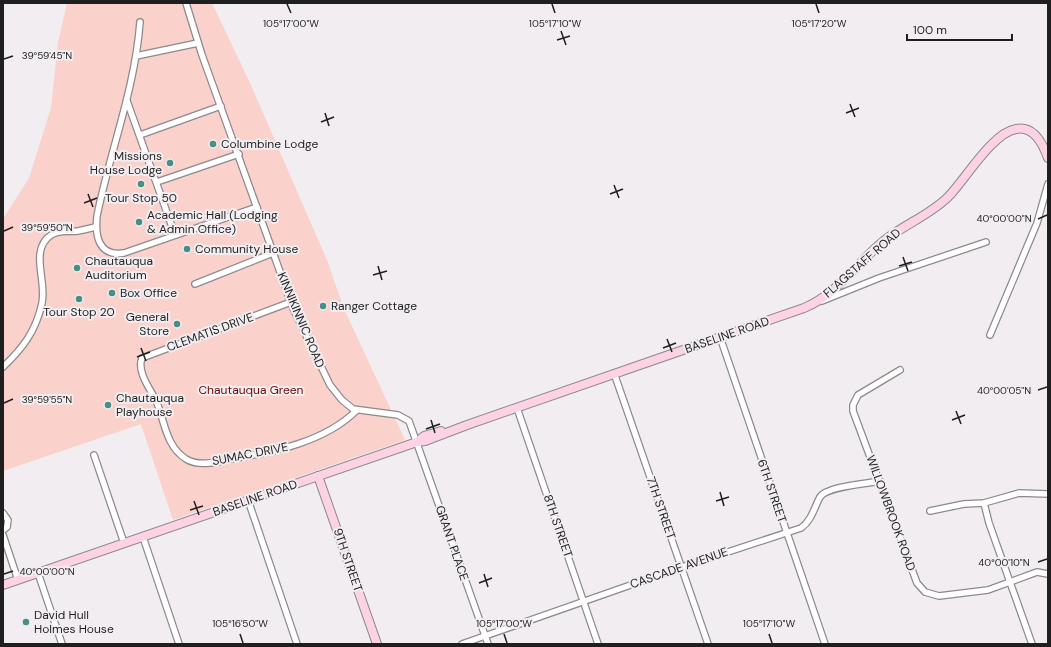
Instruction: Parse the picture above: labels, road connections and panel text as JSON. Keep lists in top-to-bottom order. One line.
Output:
{"streets":{"street":["FLAGSTAFF ROAD","KINNIKINNIC ROAD","CLEMATIS DRIVE","BASELINE ROAD","SUMAC DRIVE","6TH STREET","7TH STREET","WILLOWBROOK ROAD","8TH STREET","GRANT PLACE","9TH STREET","CASCADE AVENUE"]},"crossings":[["FLAGSTAFF ROAD","BASELINE ROAD"],["KINNIKINNIC ROAD","CLEMATIS DRIVE"],["KINNIKINNIC ROAD","BASELINE ROAD"],["KINNIKINNIC ROAD","SUMAC DRIVE"],["KINNIKINNIC ROAD","GRANT PLACE"],["CLEMATIS DRIVE","SUMAC DRIVE"],["BASELINE ROAD","6TH STREET"],["BASELINE ROAD","7TH STREET"],["BASELINE ROAD","8TH STREET"],["BASELINE ROAD","GRANT PLACE"],["BASELINE ROAD","9TH STREET"],["6TH STREET","CASCADE AVENUE"],["7TH STREET","CASCADE AVENUE"],["WILLOWBROOK ROAD","CASCADE AVENUE"],["8TH STREET","CASCADE AVENUE"],["GRANT PLACE","CASCADE AVENUE"]],"parks":["Chautauqua Green"],"places":["Columbine Lodge","Missions House Lodge","Tour Stop 50","Academic Hall (Lodging & Admin Office)","Community House","Chautauqua Auditorium","Box Office","Tour Stop 20","Ranger Cottage","General Store","Chautauqua Playhouse","David Hull Holmes House"],"scale_bar":"100 m","coordinates":["105°17'00\"W","105°17'10\"W","105°17'20\"W","39°59'45\"N","40°00'00\"N","39°59'50\"N","40°00'05\"N","39°59'55\"N","40°00'10\"N","105°16'50\"W"]}
